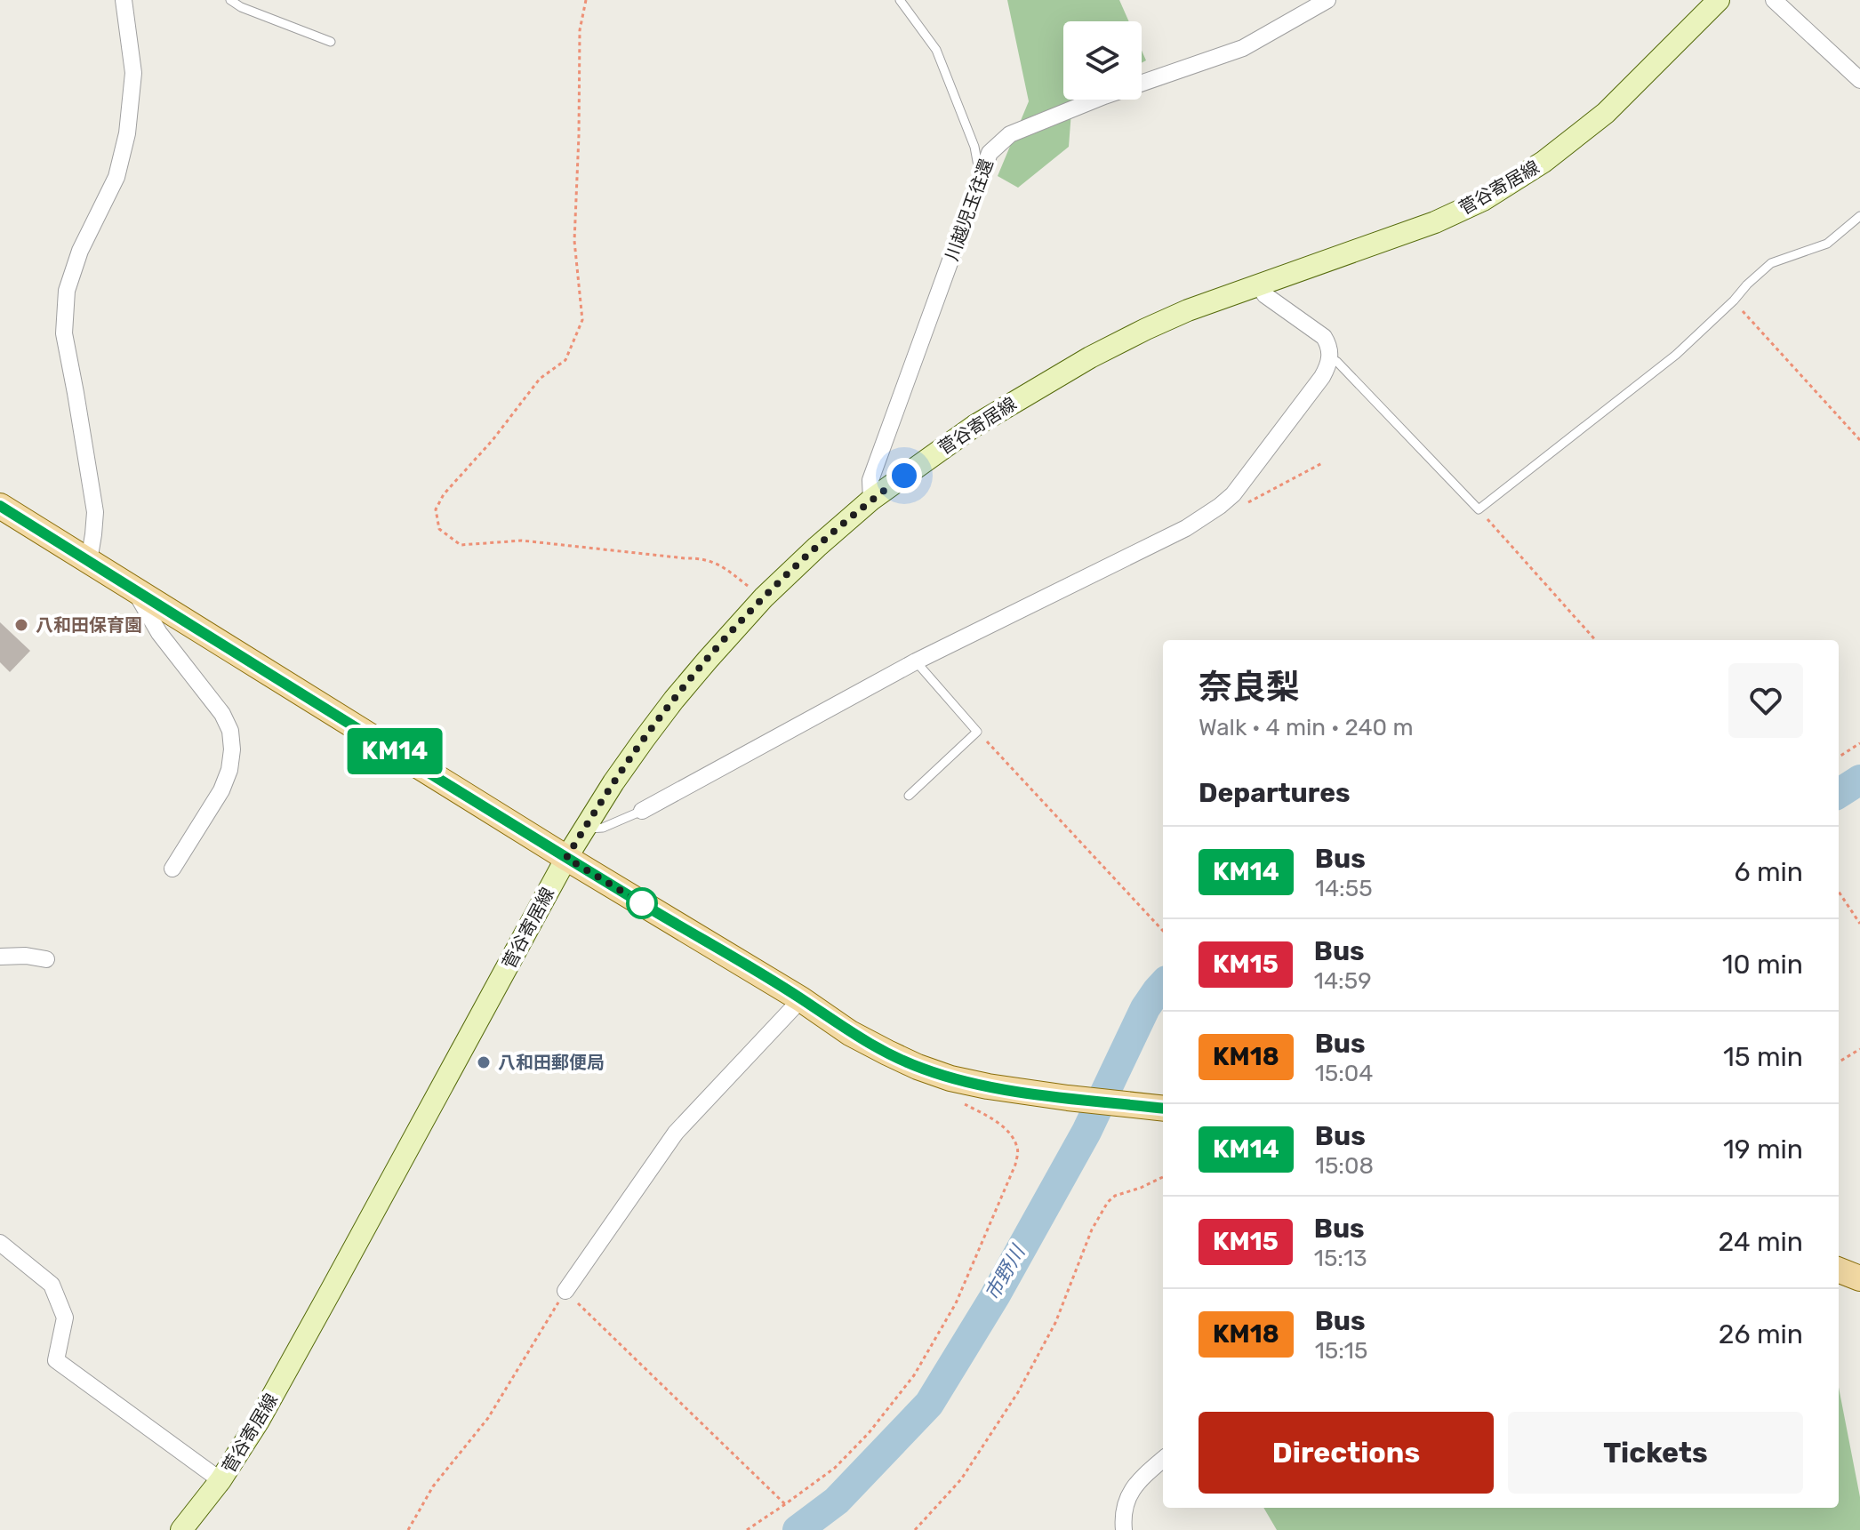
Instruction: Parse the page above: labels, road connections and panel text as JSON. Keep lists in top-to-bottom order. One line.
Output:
{"streets":{"main road":["菅谷寄居線"],"street":["川越児玉往還"]},"crossings":[["菅谷寄居線","川越児玉往還"]],"water":["市野川"],"places":["八和田保育園","八和田郵便局"],"lines":["bus line KM14"],"page":{"on_map":"KM14","heading":[["奈良梨","Walk · 4 min · 240 m"],"Departures"],"list":[{"mark":"KM14","name":"Bus","note":"14:55","value":"6 min"},{"mark":"KM15","name":"Bus","note":"14:59","value":"10 min"},{"mark":"KM18","name":"Bus","note":"15:04","value":"15 min"},{"mark":"KM14","name":"Bus","note":"15:08","value":"19 min"},{"mark":"KM15","name":"Bus","note":"15:13","value":"24 min"},{"mark":"KM18","name":"Bus","note":"15:15","value":"26 min"}],"buttons":["Directions","Tickets"]}}
